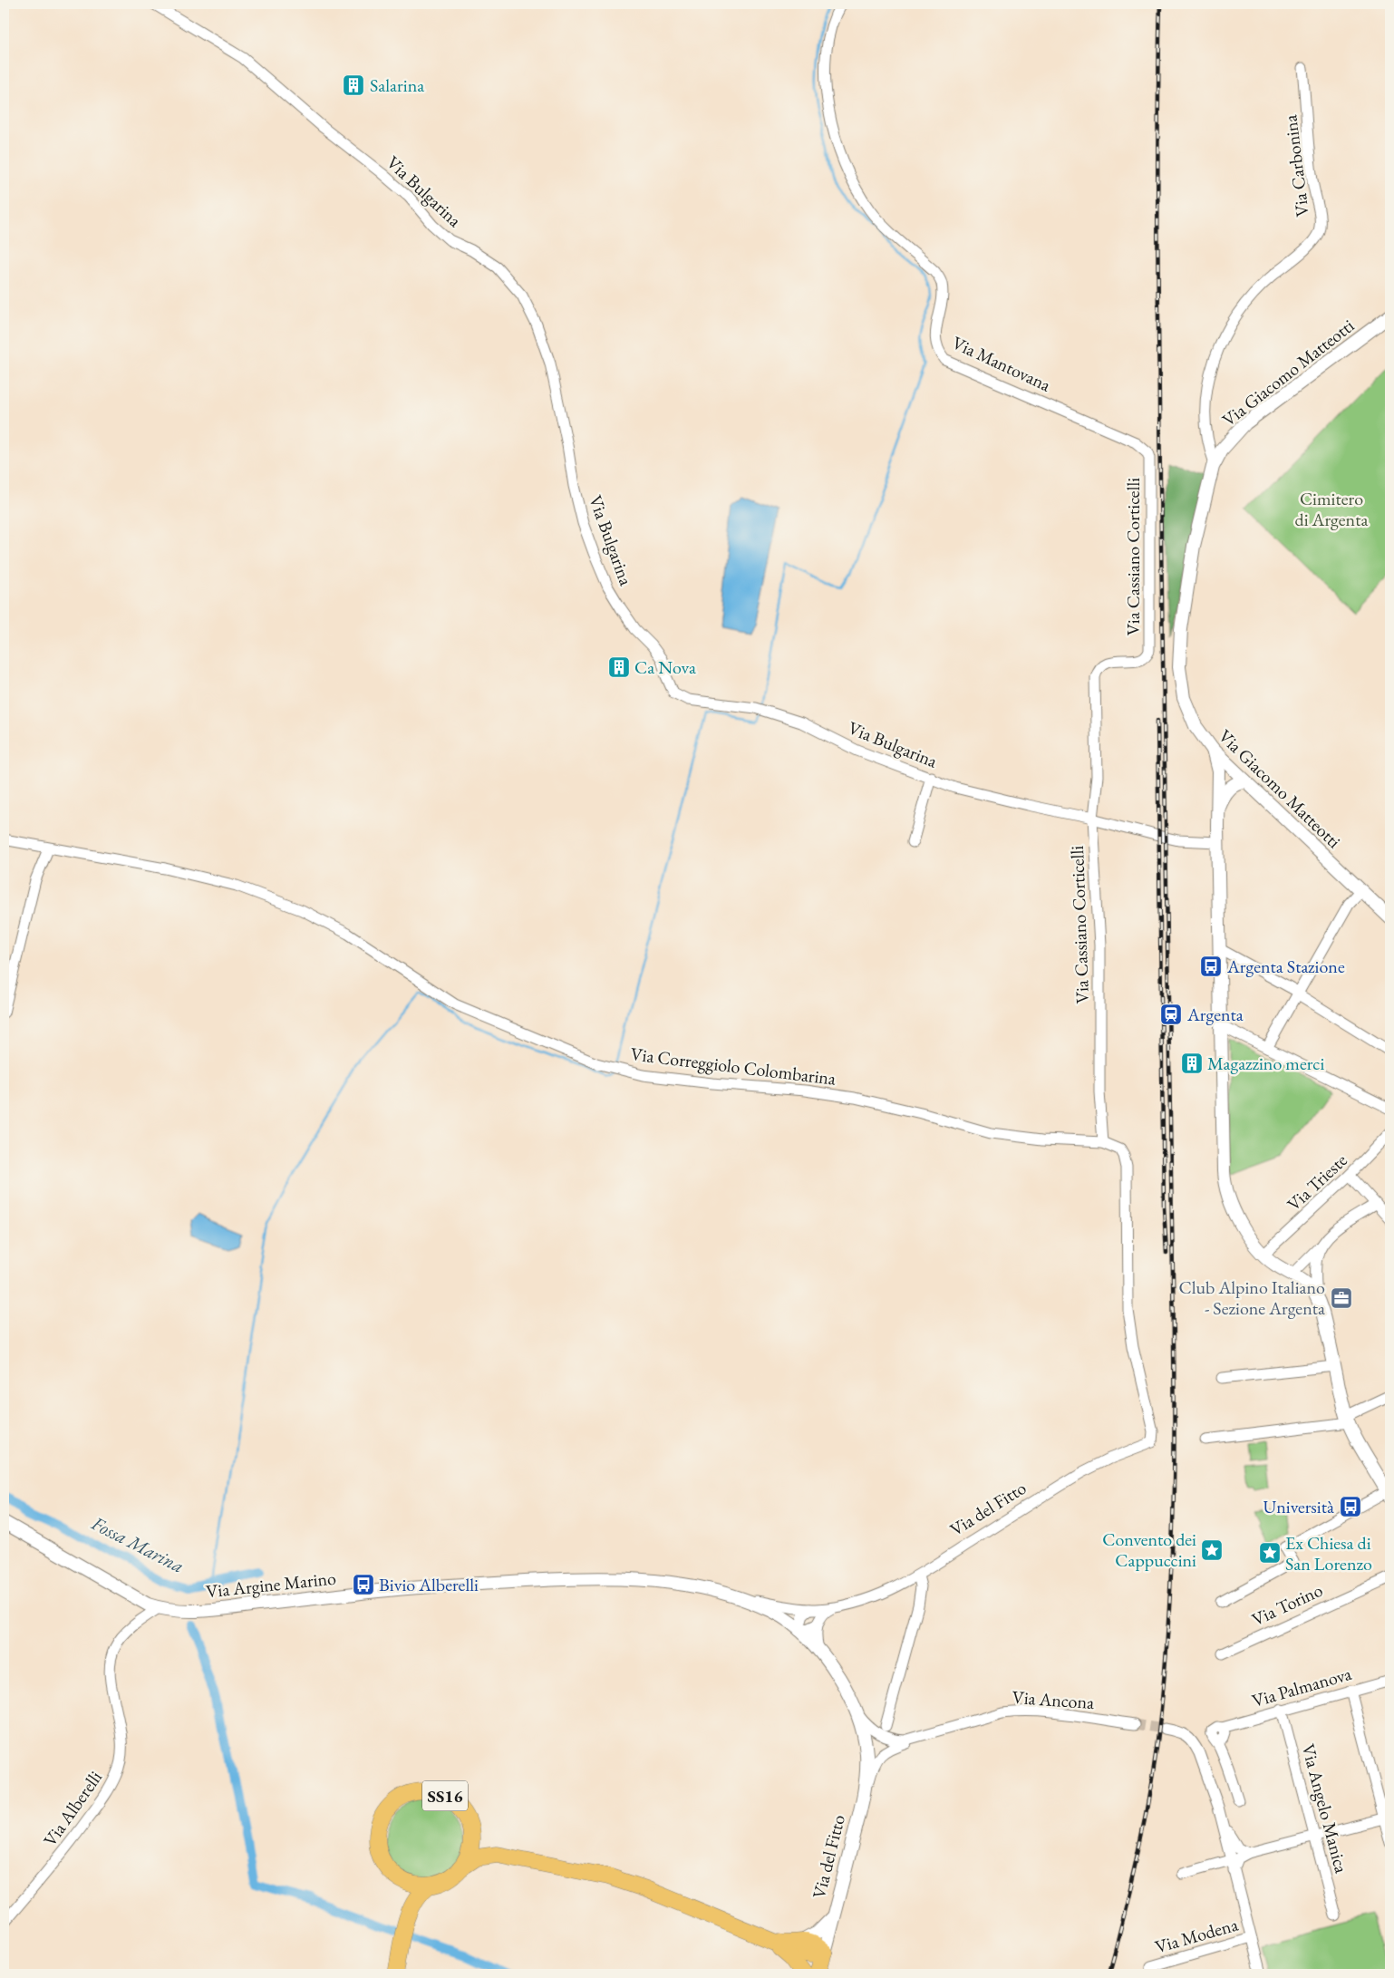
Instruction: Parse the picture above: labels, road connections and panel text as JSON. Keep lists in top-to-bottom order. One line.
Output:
{"streets":{"main road":["Via del Fitto","SS16"],"street":["Via Carbonina","Via Bulgarina","Via Mantovana","Via Giacomo Matteotti","Via Cassiano Corticelli","Via Correggiolo Colombarina","Via Trieste","Via Argine Marino","Via Torino","Via Palmanova","Via Ancona","Via Alberelli","Via Angelo Manica","Via Modena"]},"crossings":[["Via Carbonina","Via Giacomo Matteotti"],["Via Bulgarina","Via Cassiano Corticelli"],["Via Mantovana","Via Cassiano Corticelli"],["Via Cassiano Corticelli","Via Correggiolo Colombarina"],["Via Cassiano Corticelli","Via del Fitto"],["Via Correggiolo Colombarina","Via del Fitto"],["Via del Fitto","Via Argine Marino"],["Via del Fitto","Via Ancona"],["Via del Fitto","SS16"],["Via Argine Marino","Via Alberelli"],["Via Palmanova","Via Angelo Manica"]],"water":["Fossa Marina"],"parks":["Cimitero di Argenta"],"places":{"building":["Salarina","Ca Nova","Magazzino merci"],"bus stop":["Argenta Stazione","Università","Bivio Alberelli"],"station":["Argenta"],"office":["Club Alpino Italiano - Sezione Argenta"],"place":["Convento dei Cappuccini","Ex Chiesa di San Lorenzo"]}}
